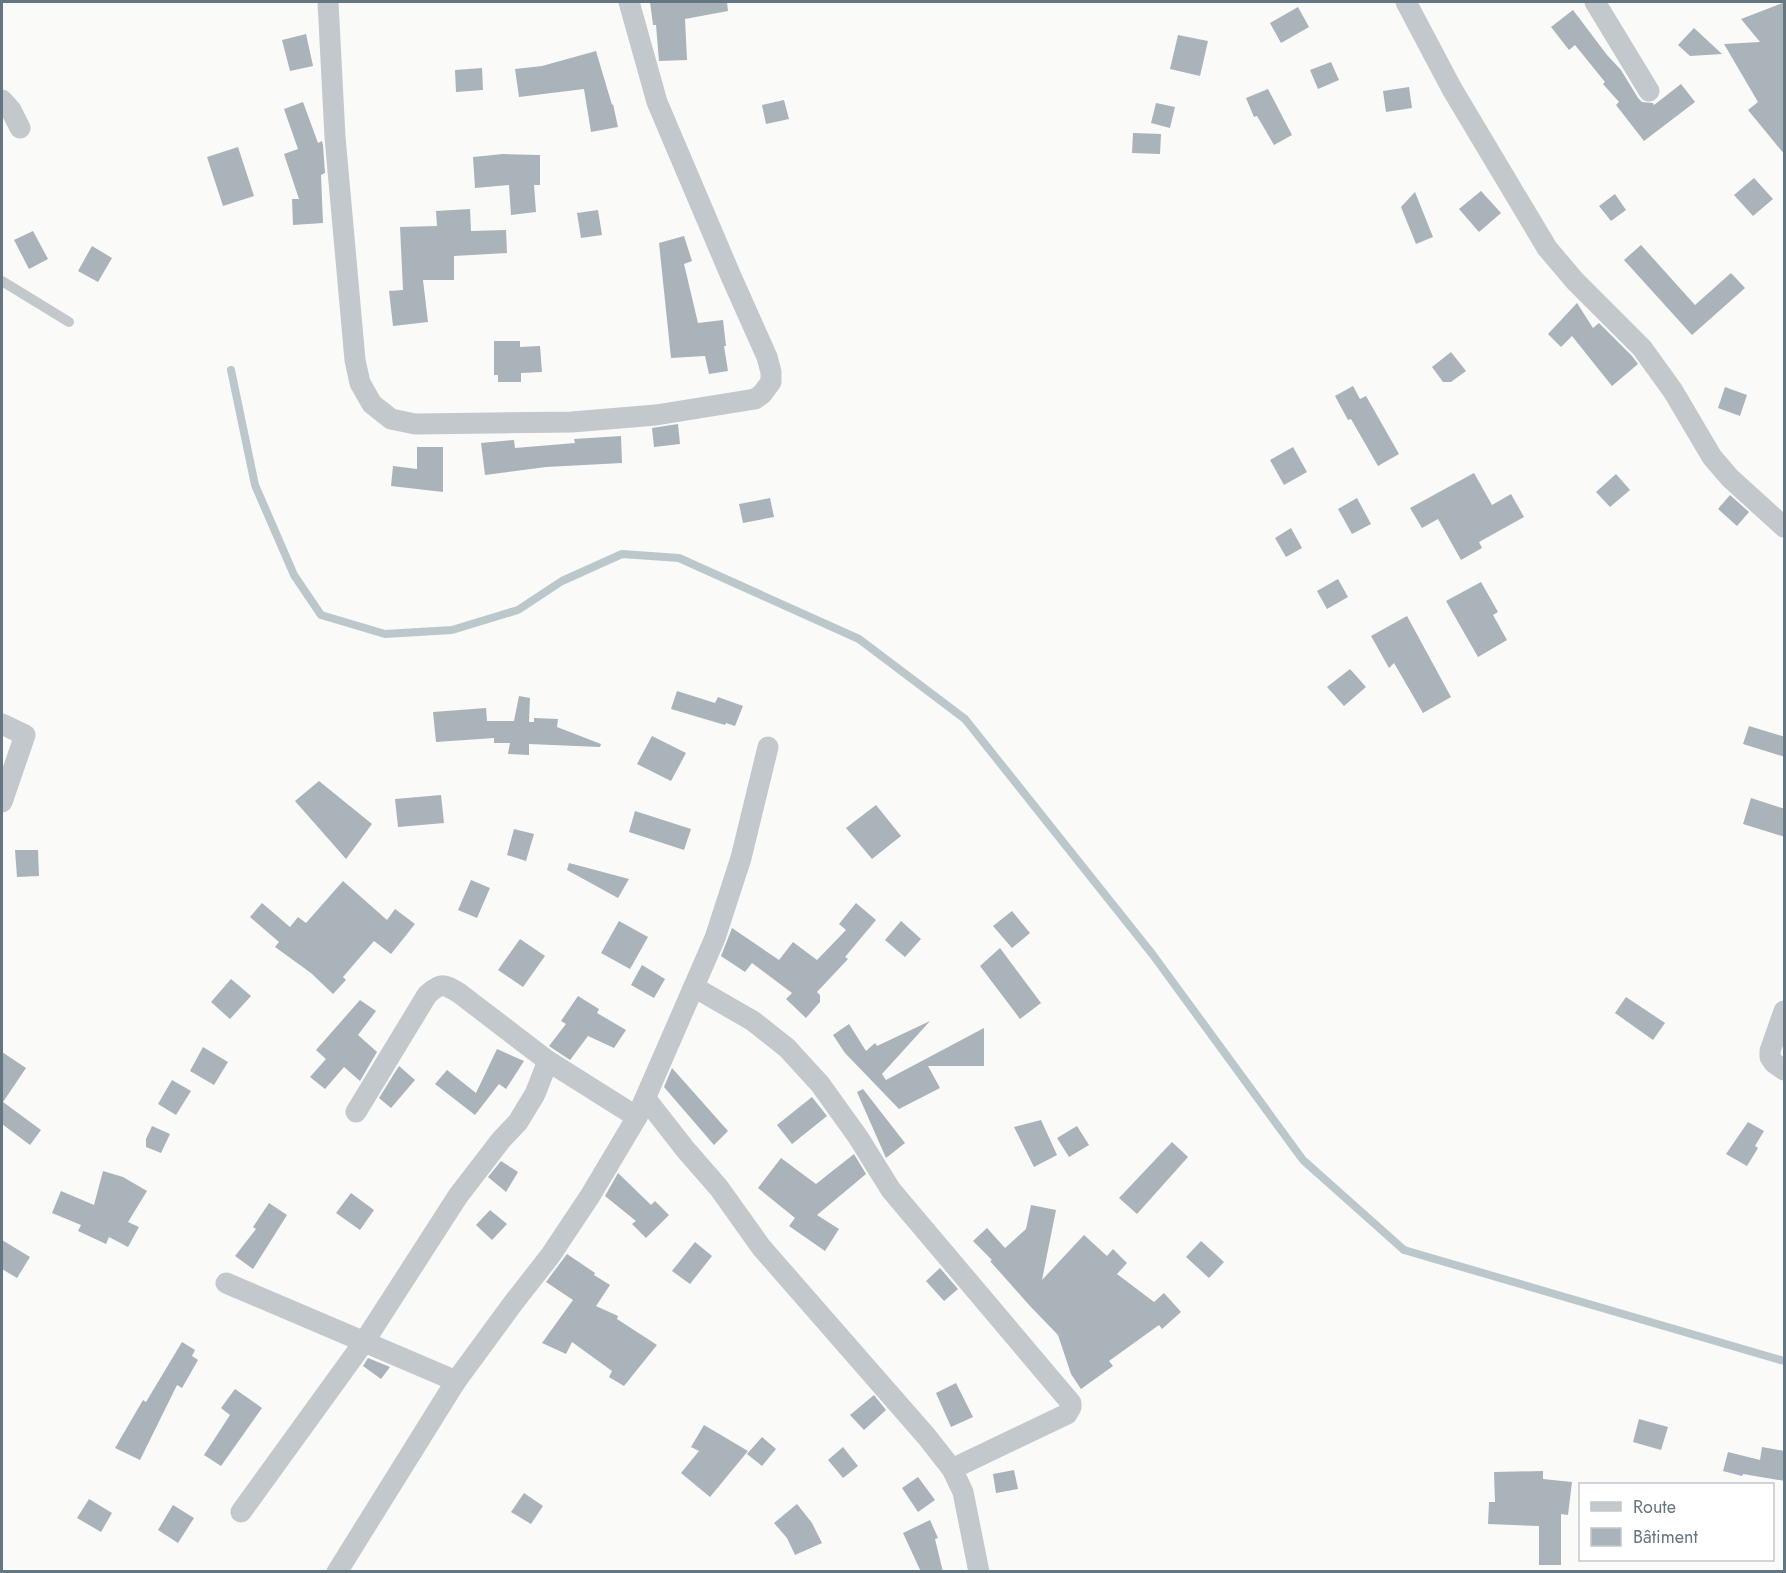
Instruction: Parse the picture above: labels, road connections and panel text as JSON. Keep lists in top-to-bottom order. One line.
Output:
{"legend":["Route","Bâtiment"]}
